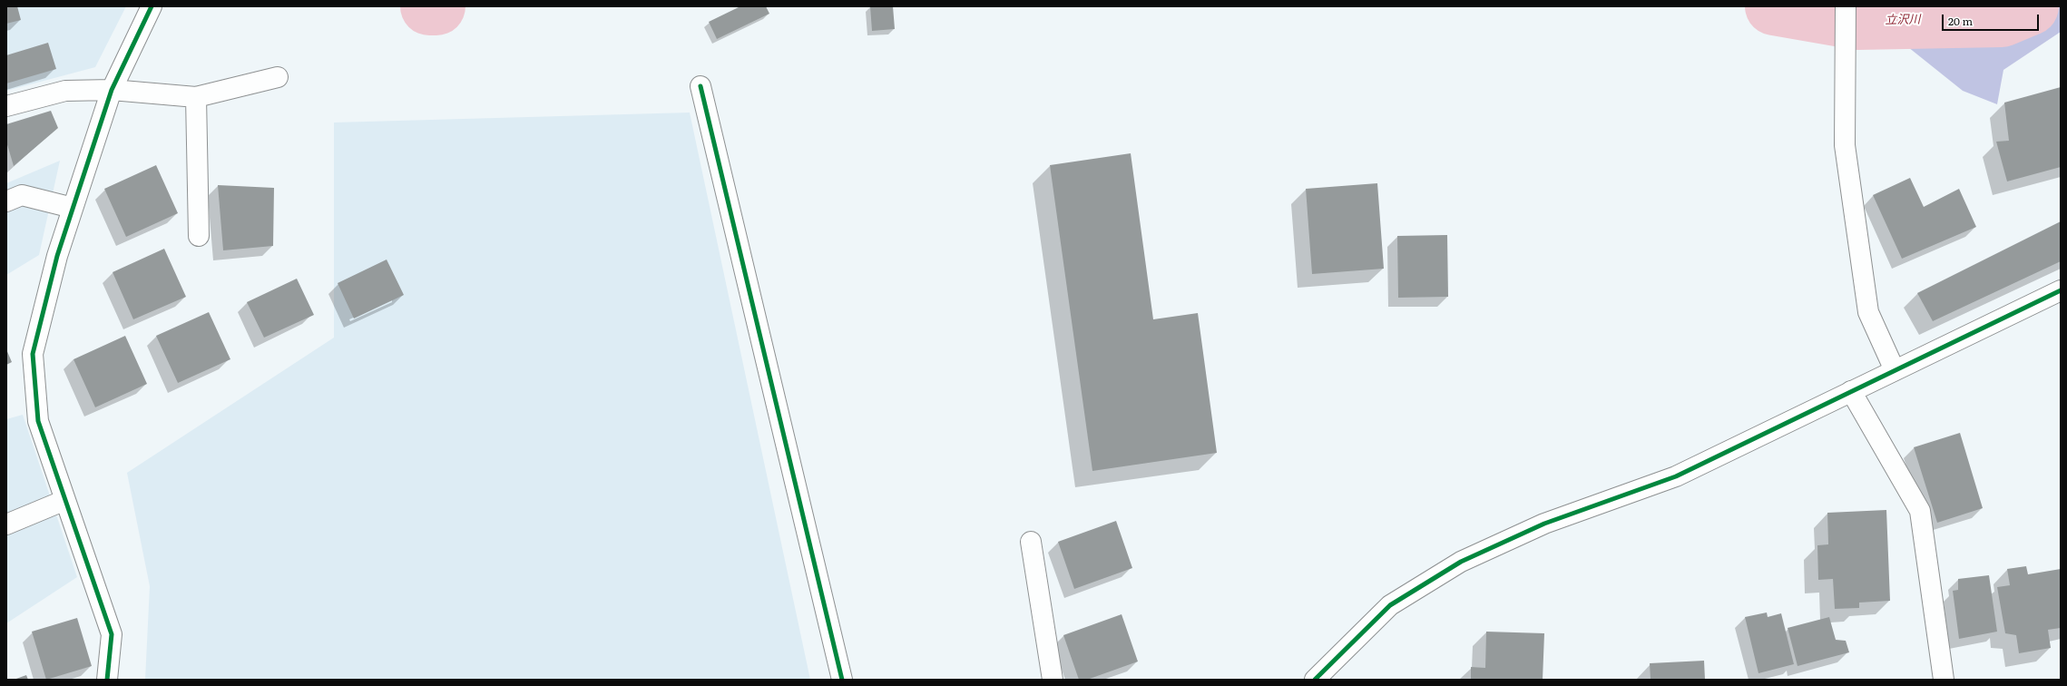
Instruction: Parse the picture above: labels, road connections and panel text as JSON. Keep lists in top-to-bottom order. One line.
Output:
{"water":["立沢川"],"scale_bar":"20 m"}
